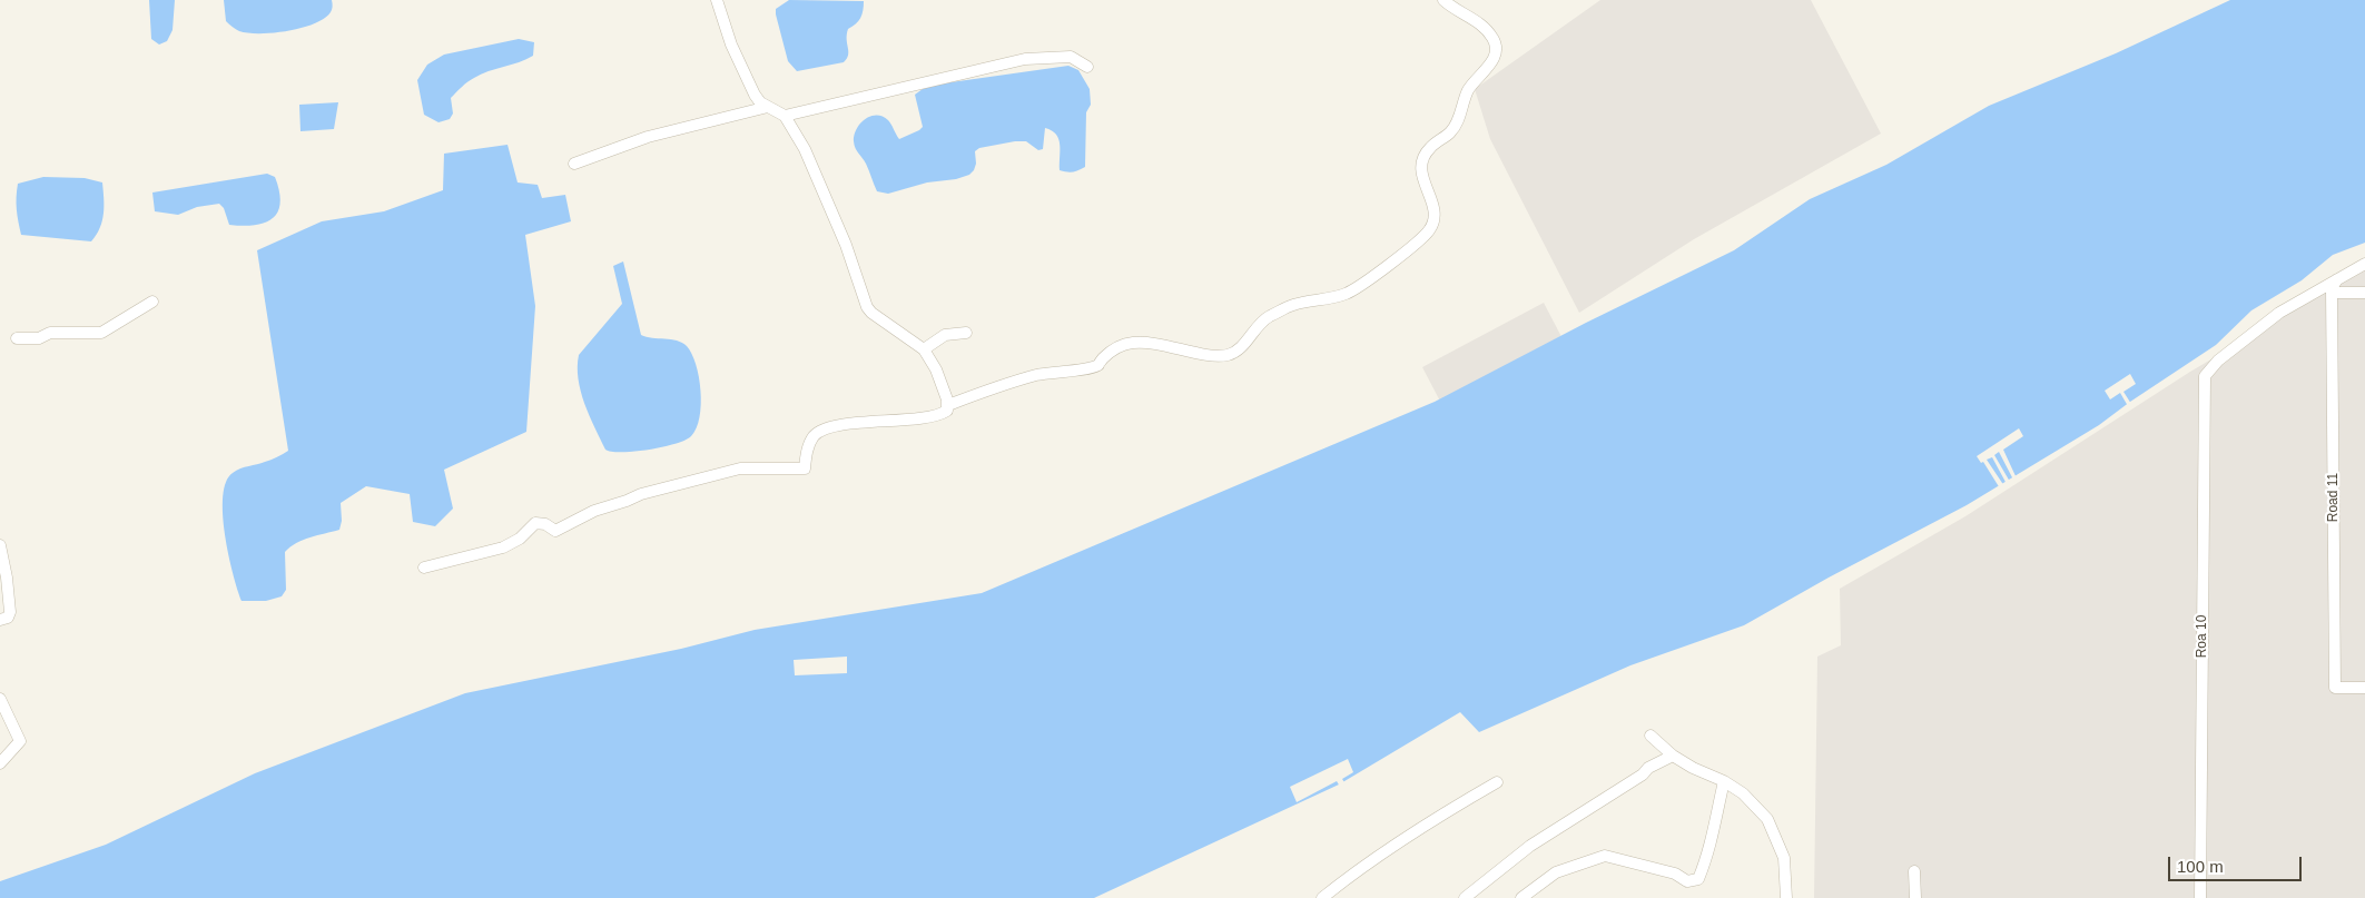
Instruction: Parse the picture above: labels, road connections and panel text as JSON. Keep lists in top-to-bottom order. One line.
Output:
{"streets":{"street":["Road 11","Roa 10"]},"crossings":[["Road 11","Roa 10"]],"scale_bar":"100 m"}
